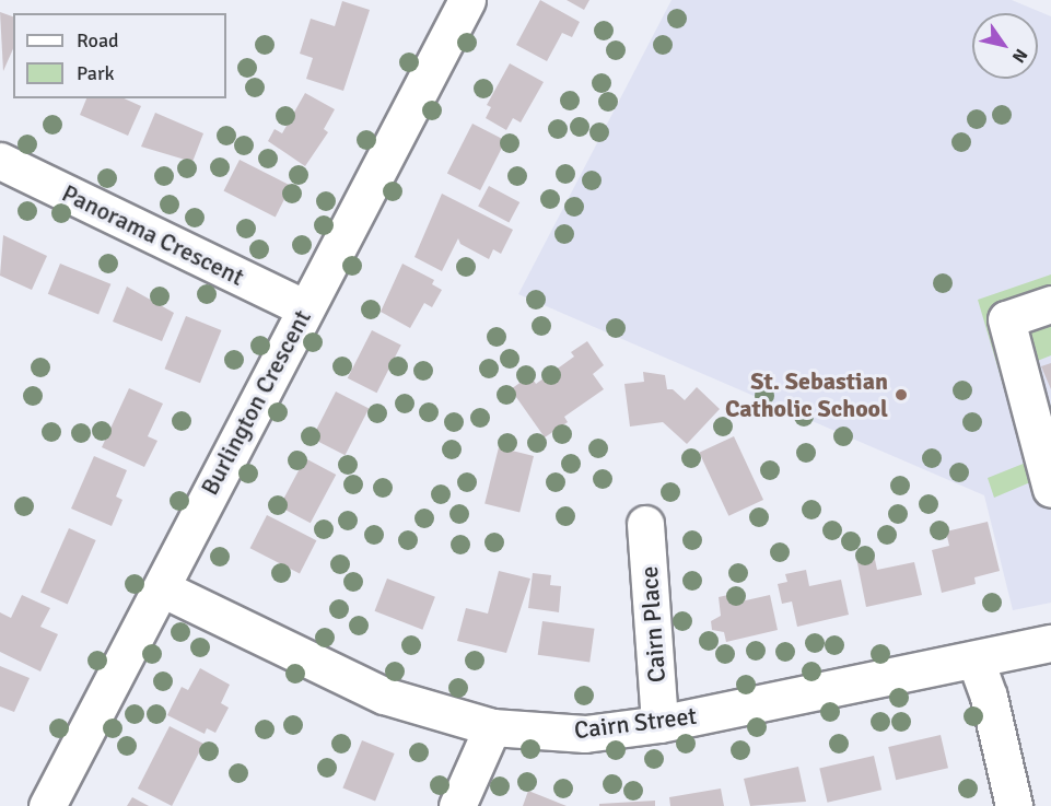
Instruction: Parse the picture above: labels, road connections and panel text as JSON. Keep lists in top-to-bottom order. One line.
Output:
{"streets":{"street":["Panorama Crescent","Burlington Crescent","Cairn Place","Cairn Street"]},"crossings":[["Panorama Crescent","Burlington Crescent"],["Burlington Crescent","Cairn Street"],["Cairn Place","Cairn Street"]],"places":["St. Sebastian Catholic School"],"legend":["Road","Park"],"north":"bottom right"}
